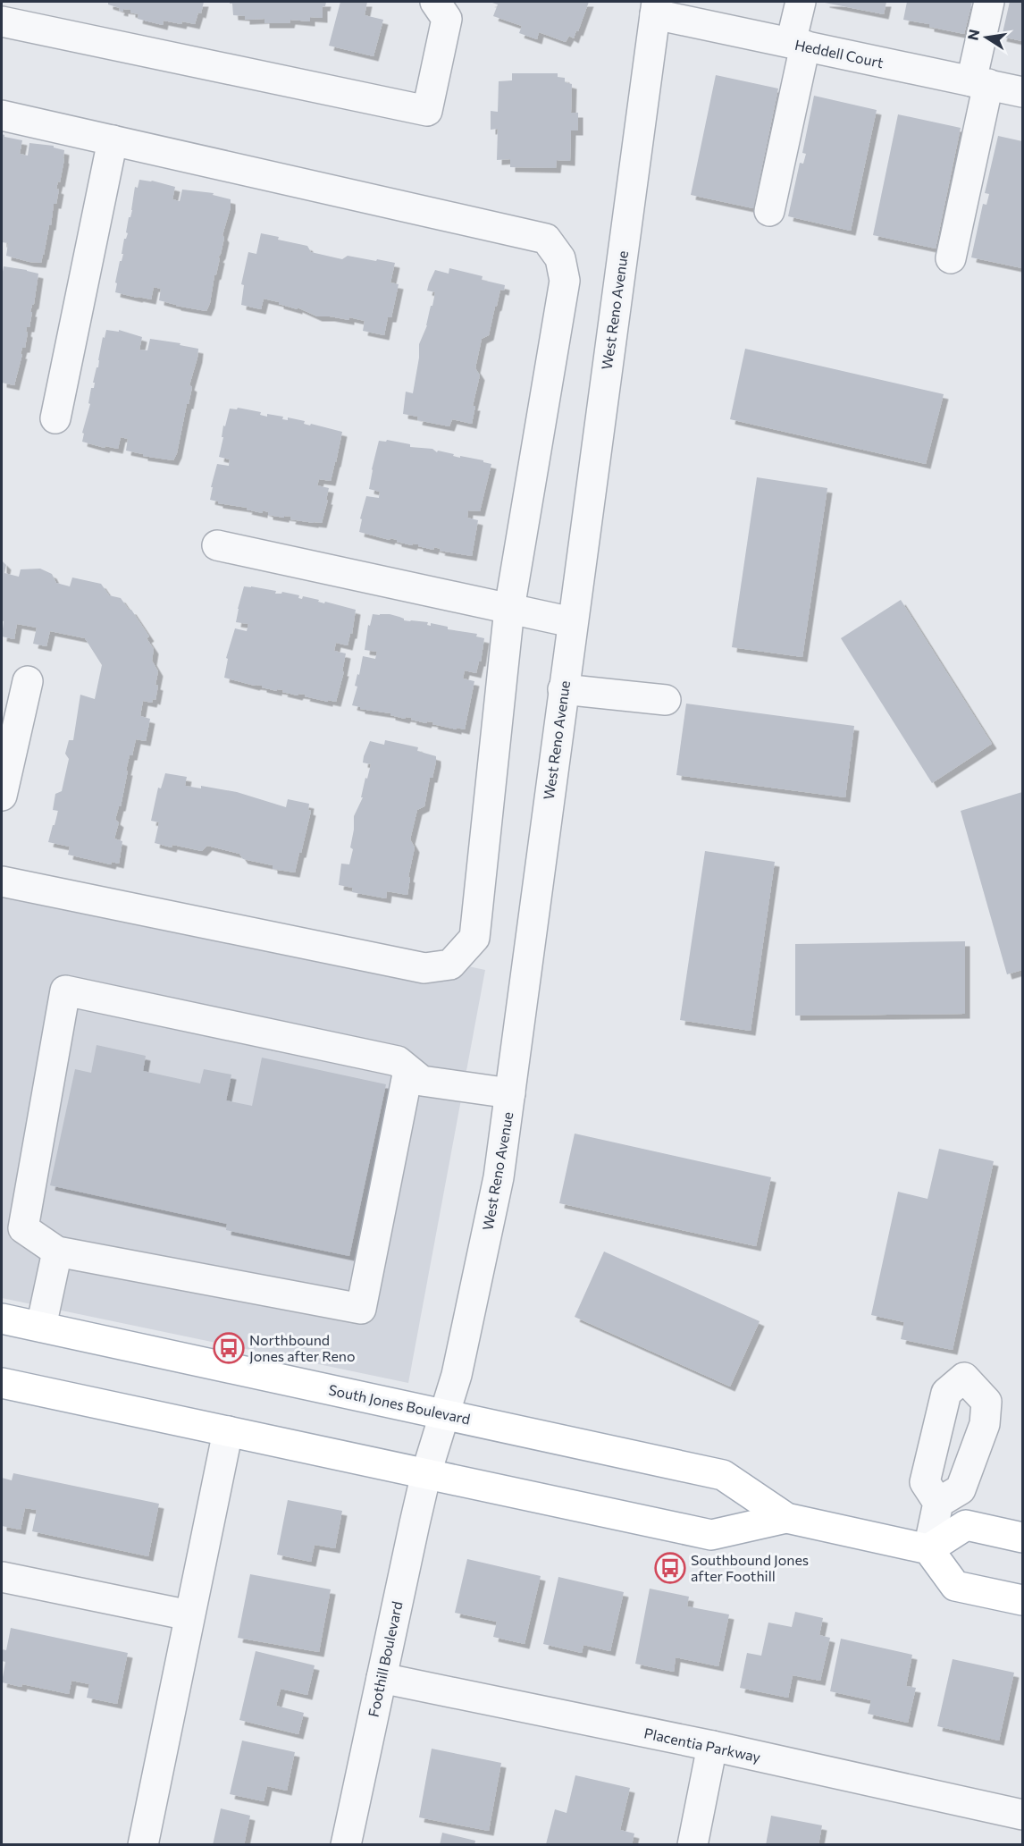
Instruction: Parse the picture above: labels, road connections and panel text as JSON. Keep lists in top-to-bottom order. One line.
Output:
{"streets":{"main road":["South Jones Boulevard"],"street":["Heddell Court","West Reno Avenue","Foothill Boulevard","Placentia Parkway"]},"crossings":[["Heddell Court","West Reno Avenue"],["West Reno Avenue","South Jones Boulevard"],["West Reno Avenue","Foothill Boulevard"],["South Jones Boulevard","Foothill Boulevard"],["Foothill Boulevard","Placentia Parkway"]],"places":{"bus stop":["Northbound Jones after Reno","Southbound Jones after Foothill"]},"north":"left"}
